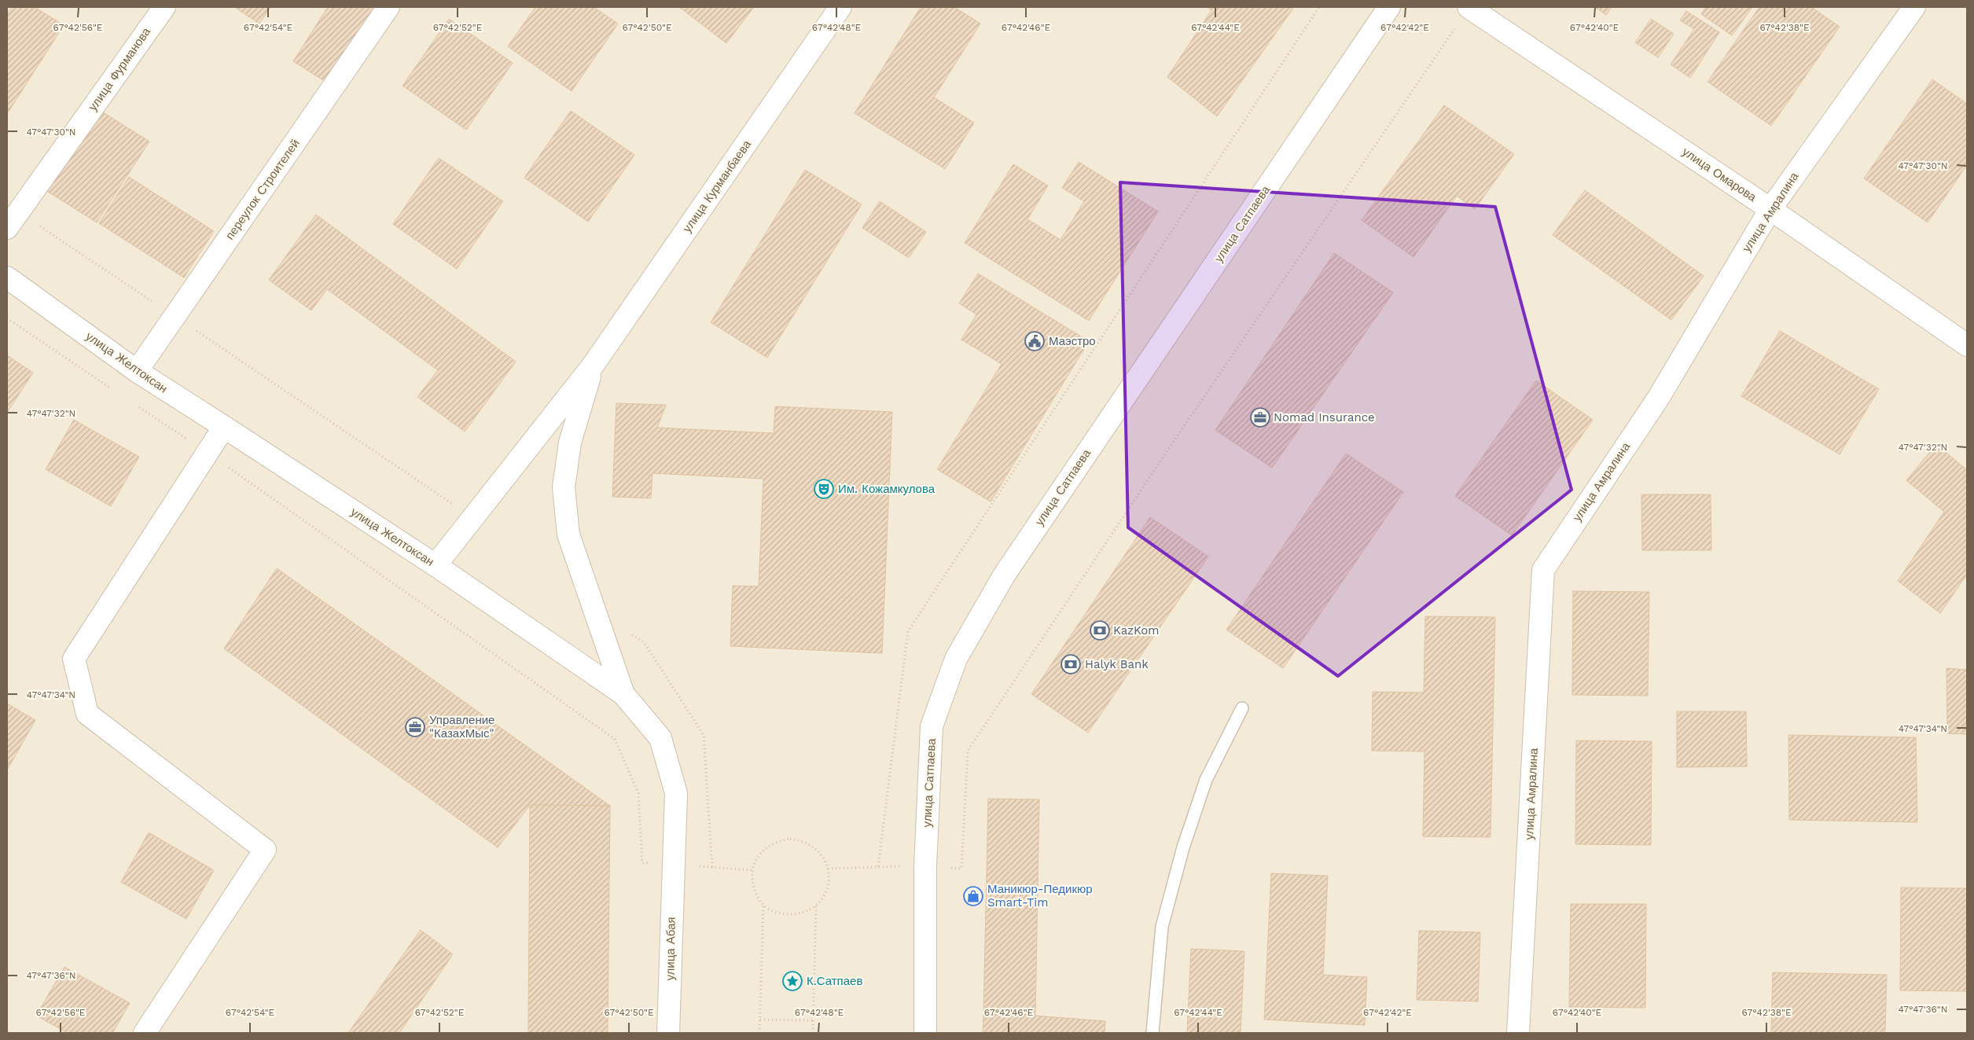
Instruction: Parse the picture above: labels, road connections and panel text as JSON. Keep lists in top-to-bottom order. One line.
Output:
{"streets":{"main road":["улица Фурманова","улица Омарова","улица Курманбаева","переулок Строителей","улица Амралина","улица Сатпаева","улица Желтоксан","улица Абая"]},"crossings":[["улица Омарова","улица Амралина"],["переулок Строителей","улица Желтоксан"],["улица Желтоксан","улица Абая"]],"places":{"public building":["Маэстро"],"office":["Nomad Insurance","Управление \"КазахМыс\""],"theatre":["Им. Кожамкулова"],"bank":["KazKom","Halyk Bank"],"shop":["Маникюр-Педикюр Smart-Tim"],"place":["К.Сатпаев"]},"coordinates":["67°42'56\"E","67°42'54\"E","67°42'52\"E","67°42'50\"E","67°42'48\"E","67°42'46\"E","67°42'44\"E","67°42'42\"E","67°42'40\"E","67°42'38\"E","47°47'30\"N","47°47'32\"N","47°47'34\"N","47°47'36\"N"]}
